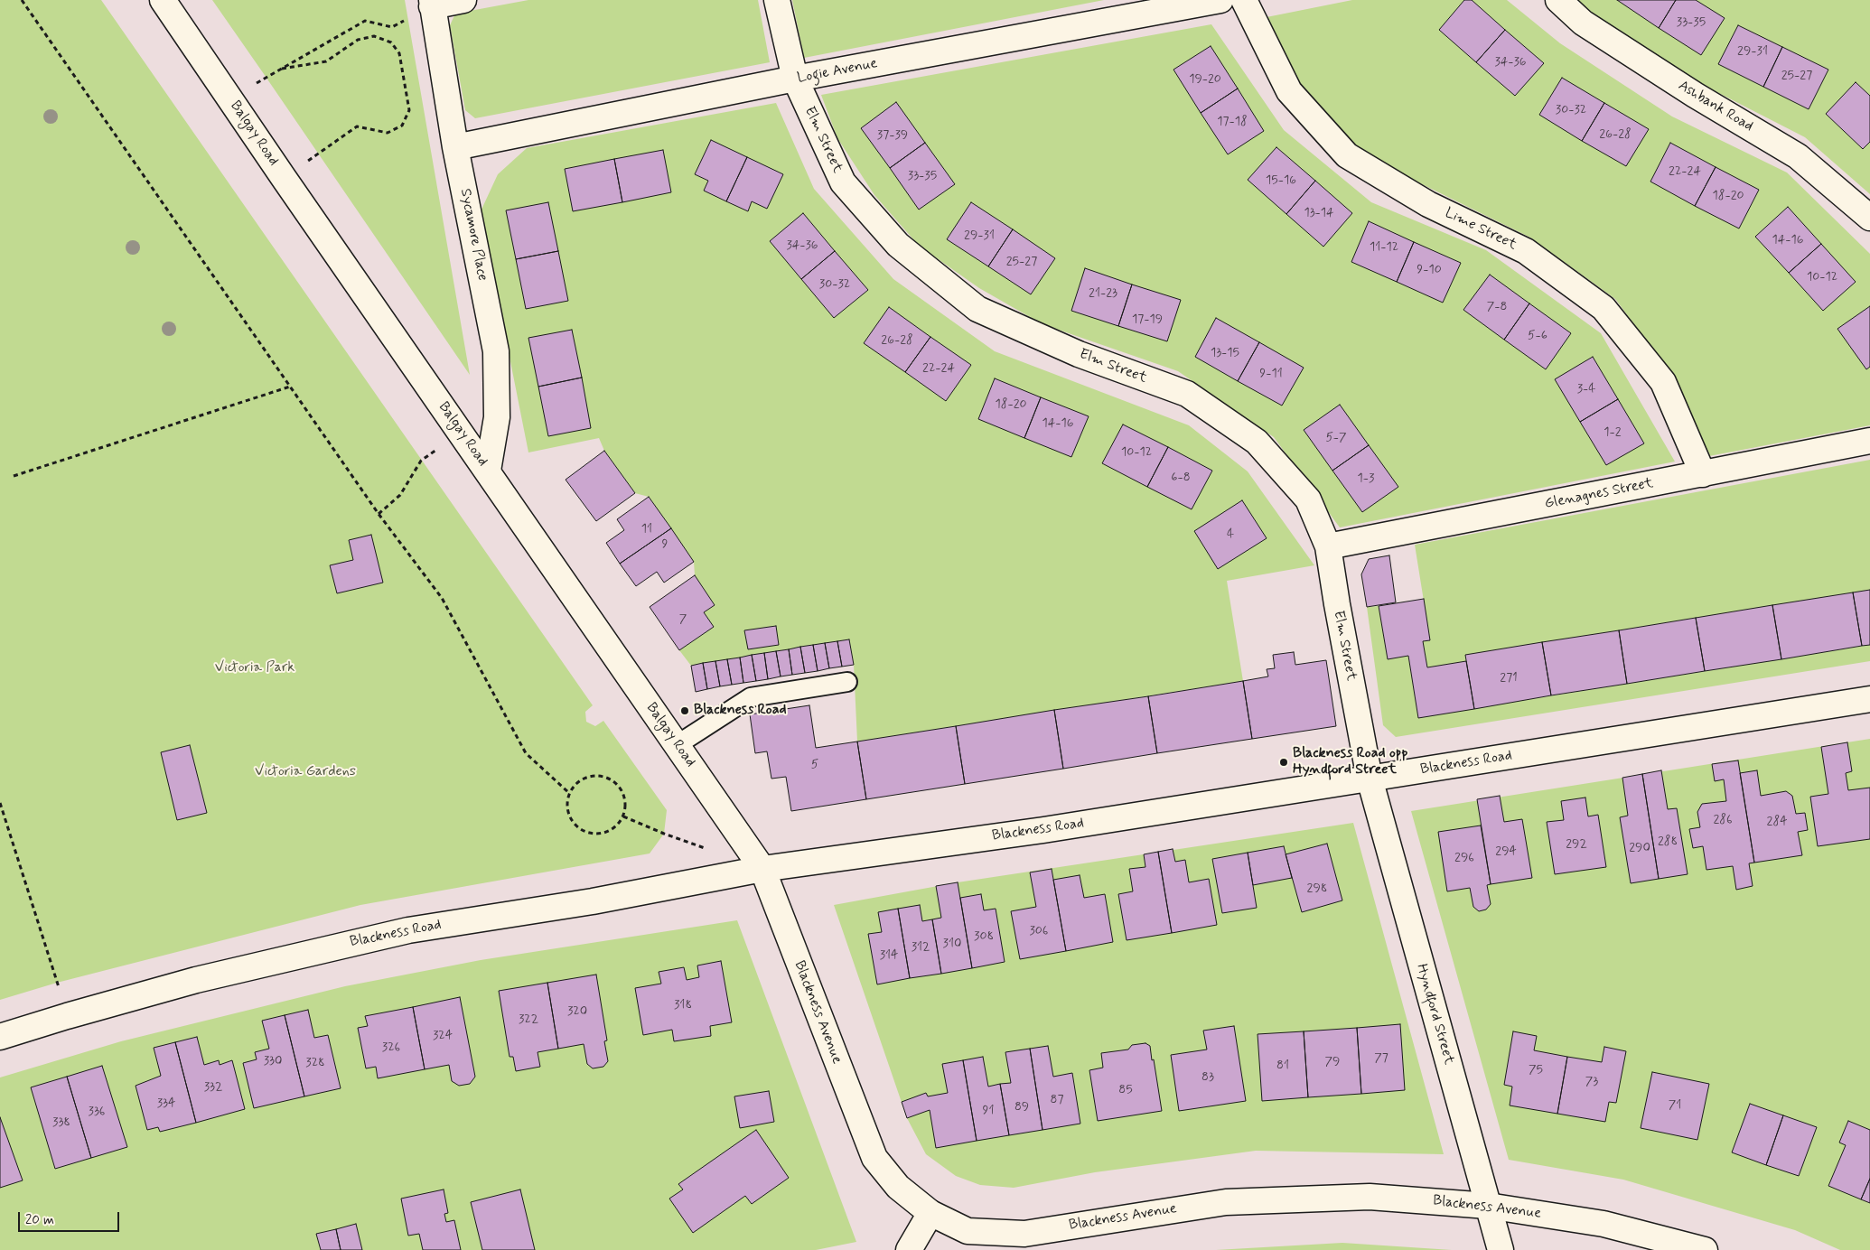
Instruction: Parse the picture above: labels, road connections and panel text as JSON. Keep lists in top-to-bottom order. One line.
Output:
{"streets":{"street":["Logie Avenue","Ashbank Road","Balgay Road","Elm Street","Lime Street","Sycamore Place","Glenagnes Street","Blackness Road","Blackness Avenue","Hyndford Street"]},"crossings":[["Logie Avenue","Elm Street"],["Logie Avenue","Sycamore Place"],["Balgay Road","Sycamore Place"],["Balgay Road","Blackness Road"],["Balgay Road","Blackness Avenue"],["Elm Street","Glenagnes Street"],["Elm Street","Blackness Road"],["Elm Street","Hyndford Street"],["Lime Street","Glenagnes Street"],["Blackness Road","Blackness Avenue"],["Blackness Road","Hyndford Street"],["Blackness Avenue","Hyndford Street"]],"parks":["Victoria Park","Victoria Gardens"],"places":["Blackness Road","Blackness Road opp Hyndford Street"],"house_numbers":["33-35","29-31","34-36","25-27","19-20","30-32","17-18","26-28","37-39","22-24","33-35","15-16","18-20","13-14","29-31","14-16","34-36","11-12","25-27","9-10","10-12","30-32","21-23","7-8","17-19","5-6","26-28","13-15","22-24","9-11","3-4","18-20","14-16","1-2","5-7","10-12","6-8","1-3","11","4","9","7","271","5","286","284","288","292","290","294","296","298","306","308","310","312","314","318","320","322","324","326","77","330","79","328","81","75","83","73","332","85","87","334","71","89","91","336","338"],"scale_bar":"20 m"}
